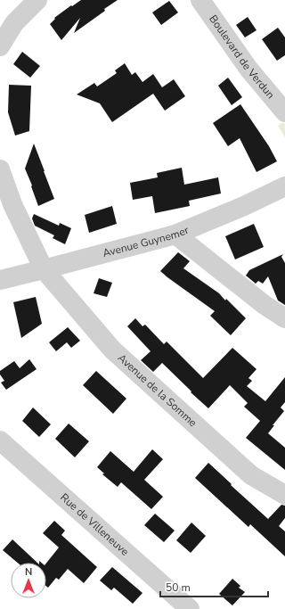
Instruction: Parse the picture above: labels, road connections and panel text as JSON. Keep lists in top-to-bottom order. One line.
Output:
{"streets":{"street":["Boulevard de Verdun","Avenue Guynemer","Avenue de la Somme","Rue de Villeneuve"]},"crossings":[["Avenue Guynemer","Avenue de la Somme"]],"scale_bar":"50 m","north":"top"}
